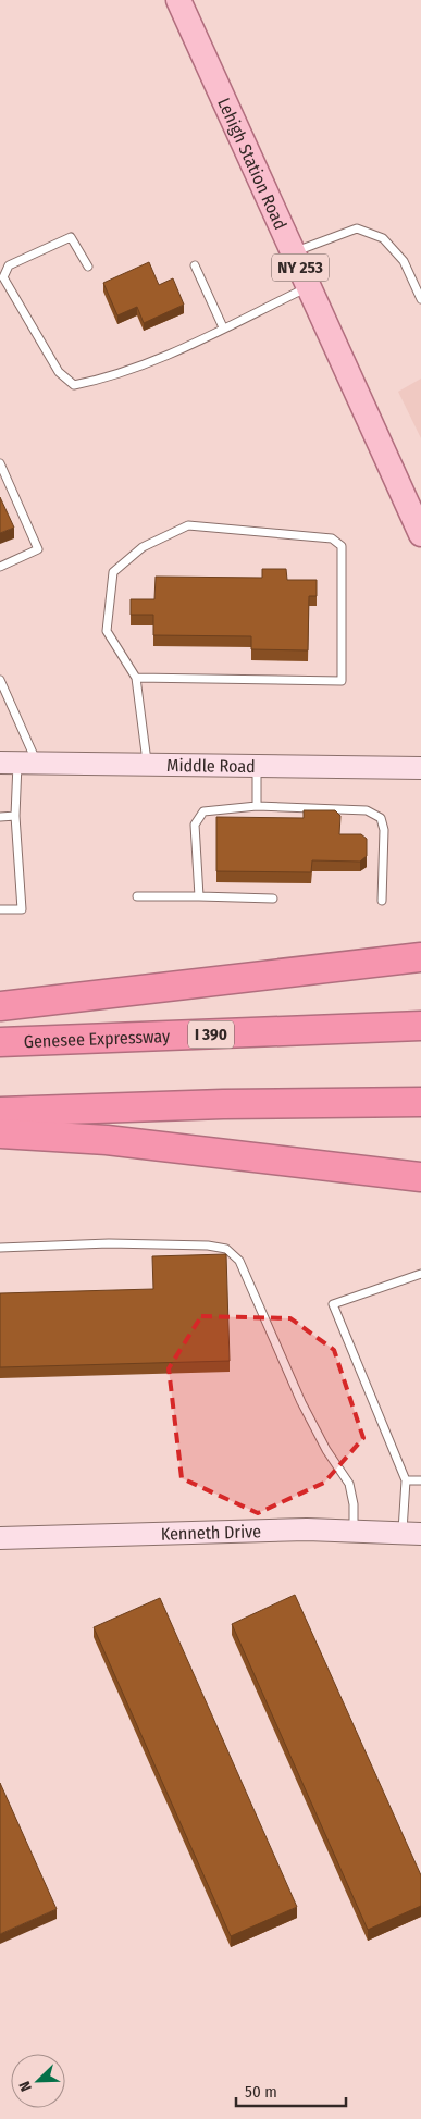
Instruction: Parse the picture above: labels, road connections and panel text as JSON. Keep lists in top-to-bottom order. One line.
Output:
{"streets":{"highway":["I 390","Genesee Expressway"],"main road":["Lehigh Station Road","NY 253"],"street":["Middle Road","Kenneth Drive"]},"scale_bar":"50 m","north":"bottom left"}
